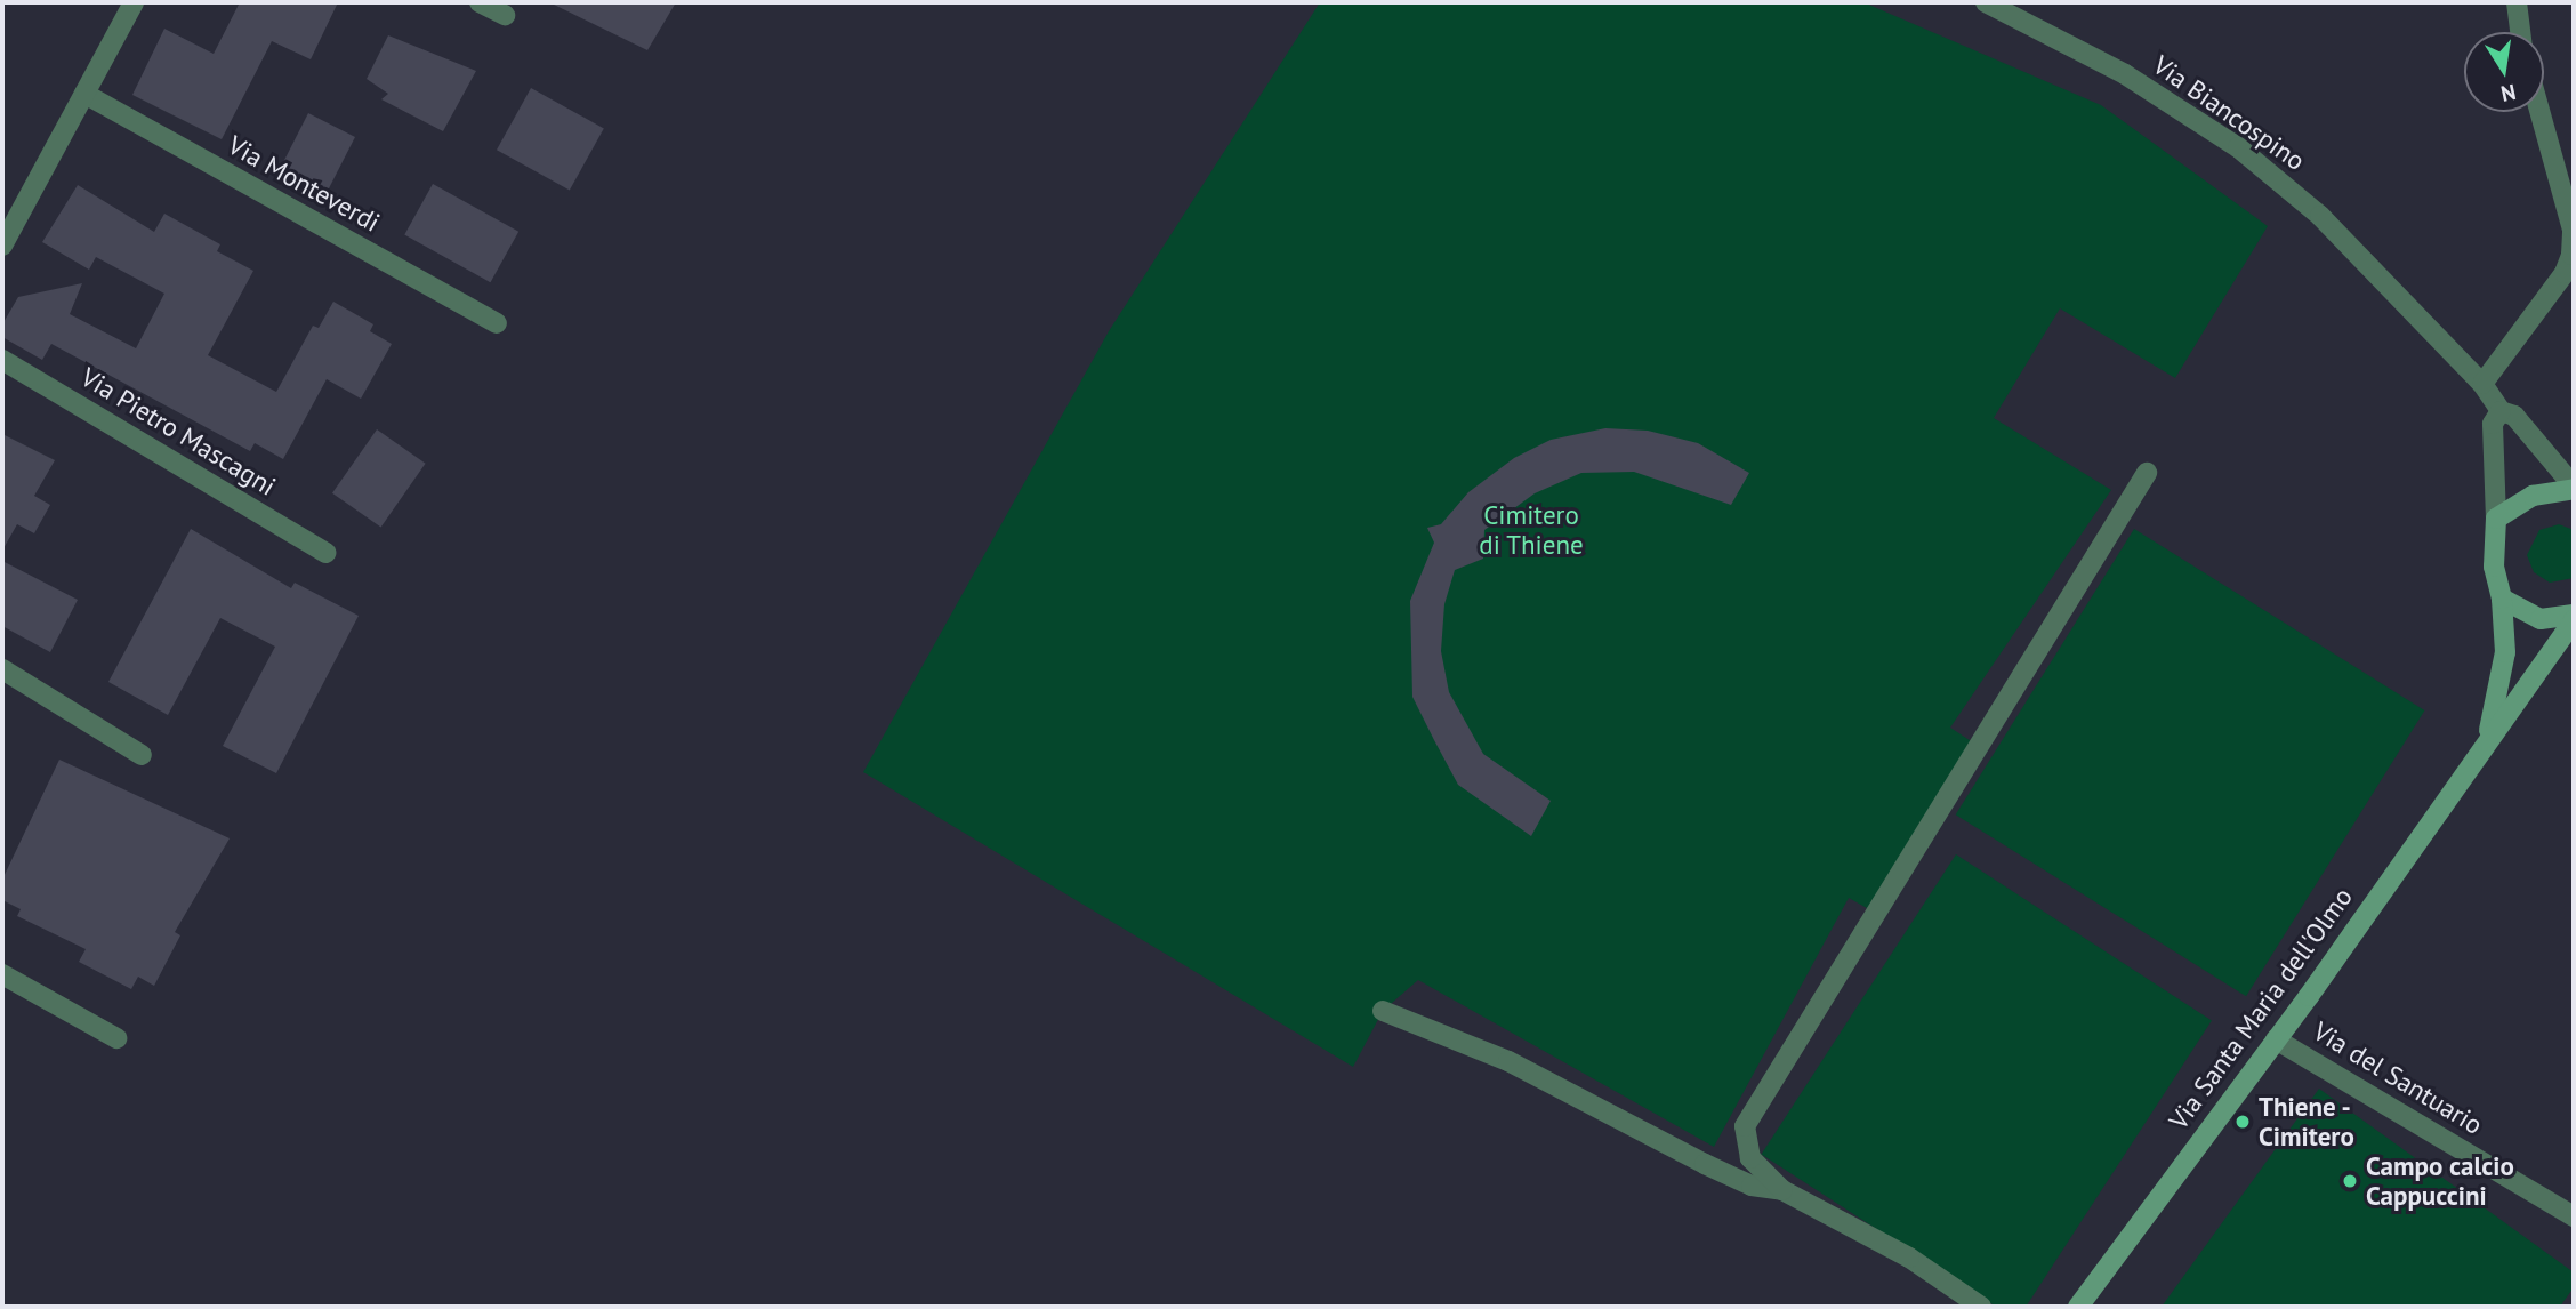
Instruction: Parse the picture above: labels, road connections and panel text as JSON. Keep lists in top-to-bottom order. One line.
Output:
{"streets":{"main road":["Via Santa Maria dell'Olmo"],"street":["Via Biancospino","Via Monteverdi","Via Pietro Mascagni","Via del Santuario"]},"crossings":[["Via Santa Maria dell'Olmo","Via del Santuario"]],"parks":["Cimitero di Thiene"],"places":["Thiene - Cimitero","Campo calcio Cappuccini"],"north":"bottom"}
